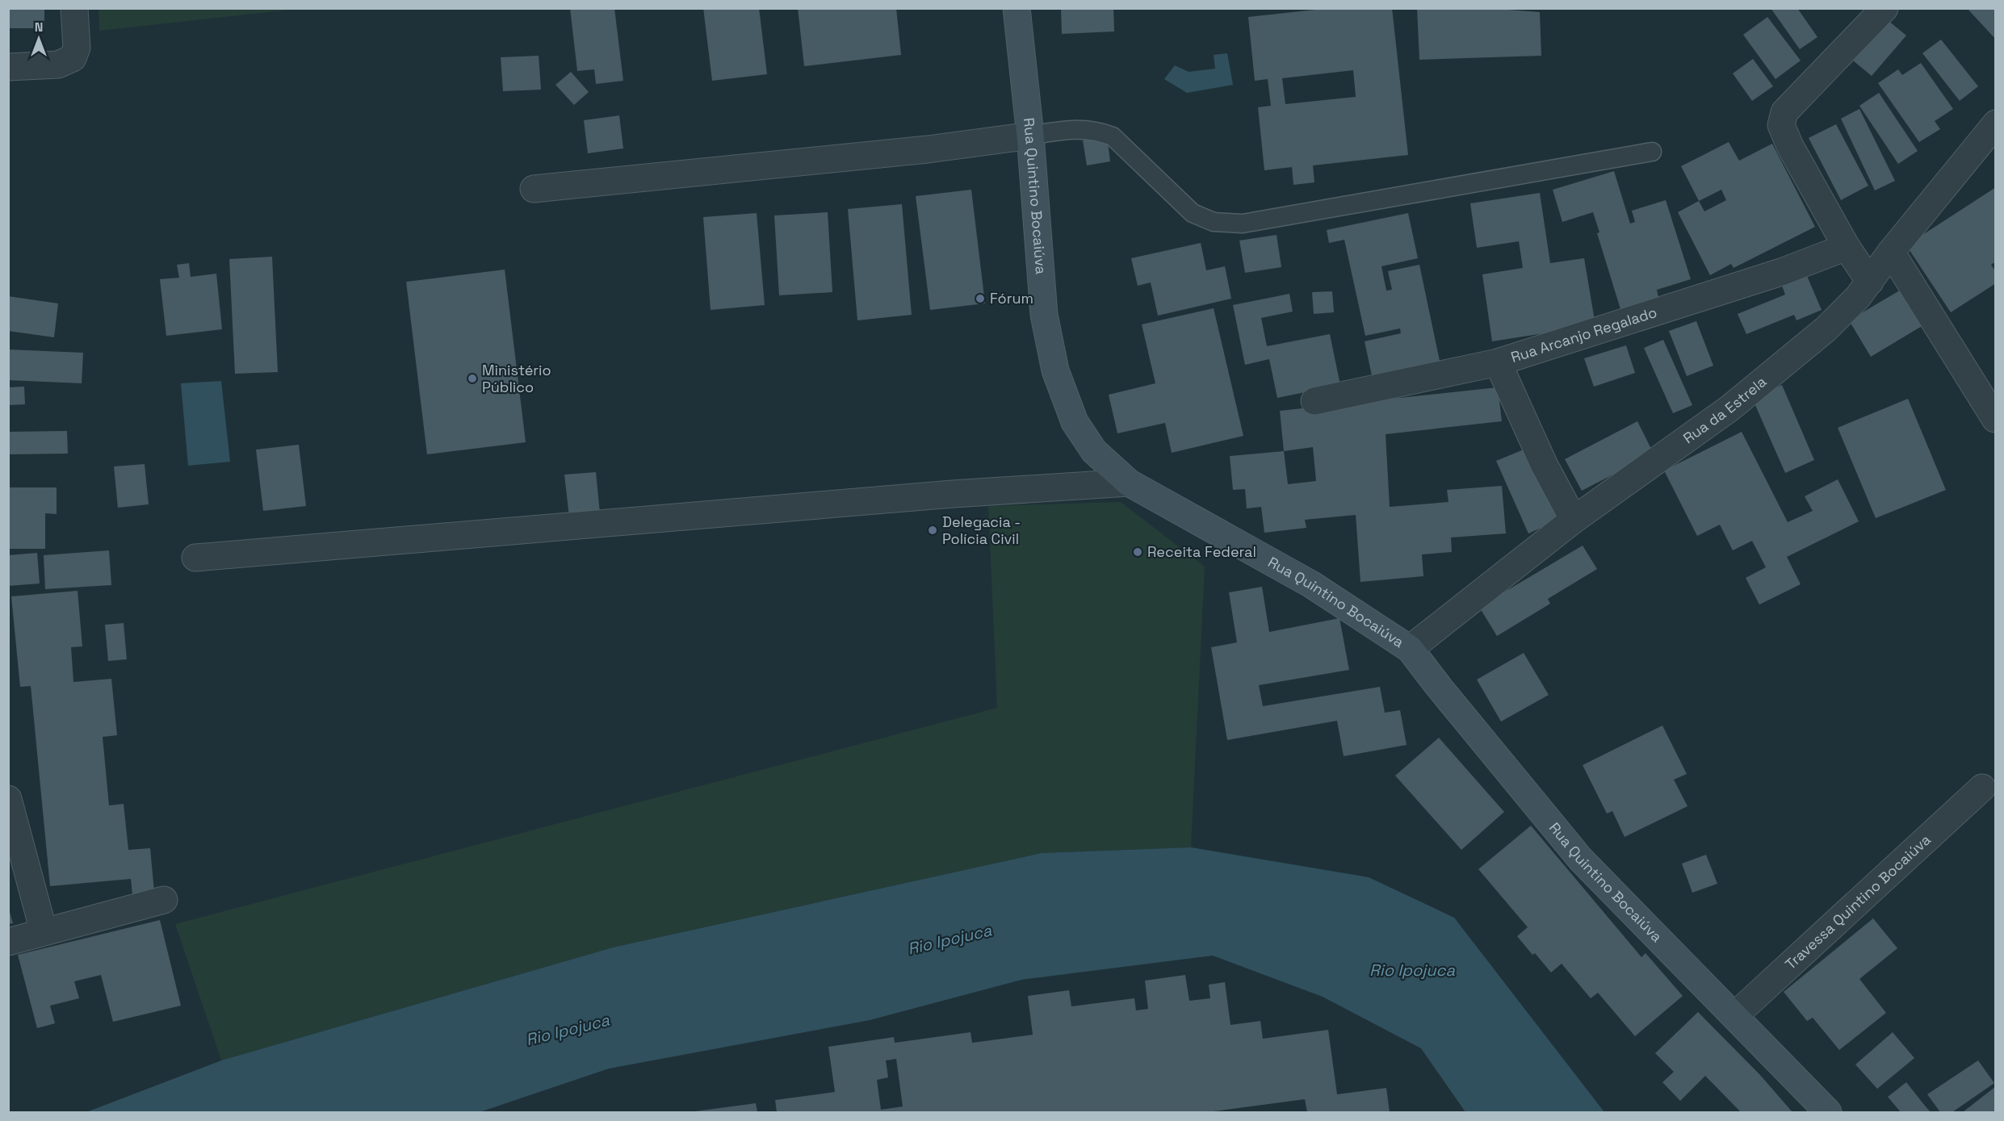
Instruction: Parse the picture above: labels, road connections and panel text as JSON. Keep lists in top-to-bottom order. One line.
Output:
{"streets":{"main road":["Rua Quintino Bocaiúva"],"street":["Rua Arcanjo Regalado","Rua da Estrela","Travessa Quintino Bocaiúva"]},"crossings":[["Rua Quintino Bocaiúva","Rua da Estrela"],["Rua Quintino Bocaiúva","Travessa Quintino Bocaiúva"]],"water":["Rio Ipojuca"],"places":["Fórum","Ministério Público","Delegacia - Polícia Civil","Receita Federal"],"north":"top"}
